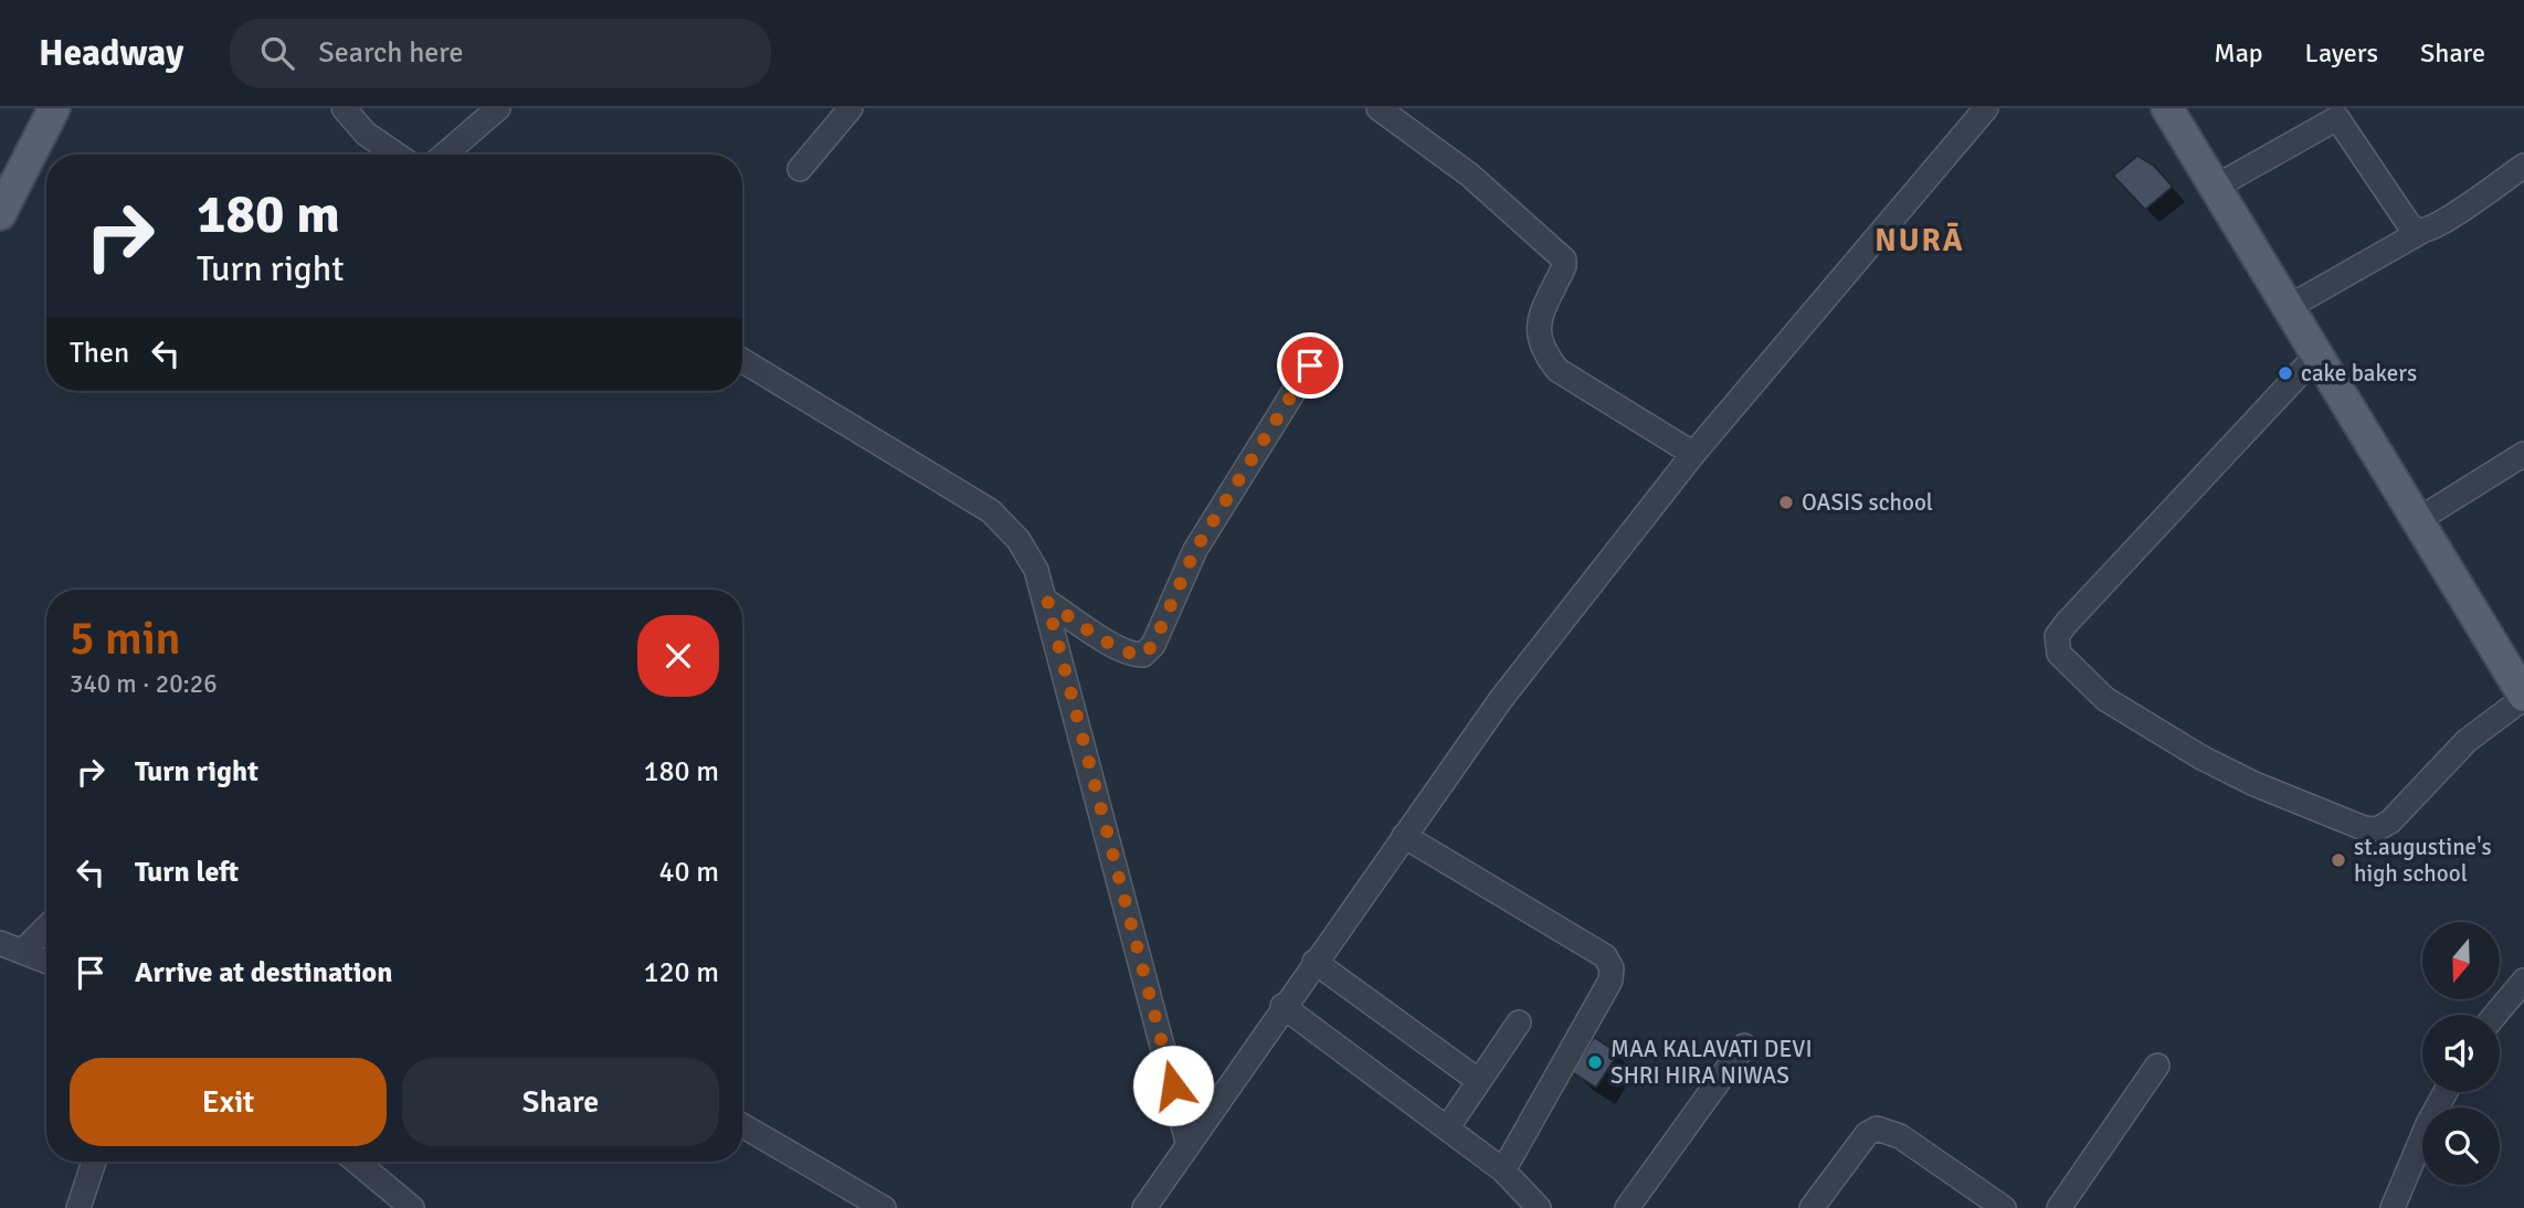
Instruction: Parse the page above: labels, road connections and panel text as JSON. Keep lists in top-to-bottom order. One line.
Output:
{"districts":["NURĀ"],"places":["cake bakers","OASIS school","st.augustine's high school","MAA KALAVATI DEVI SHRI HIRA NIWAS"],"north":"bottom","page":{"header":"Headway","search":"Search here","nav":["Map","Layers","Share"],"turn":["180 m","Turn right"],"then":"Then","heading":["5 min","340 m · 20:26"],"list":[{"name":"Turn right","value":"180 m"},{"name":"Turn left","value":"40 m"},{"name":"Arrive at destination","value":"120 m"}],"buttons":["Exit","Share"]}}
